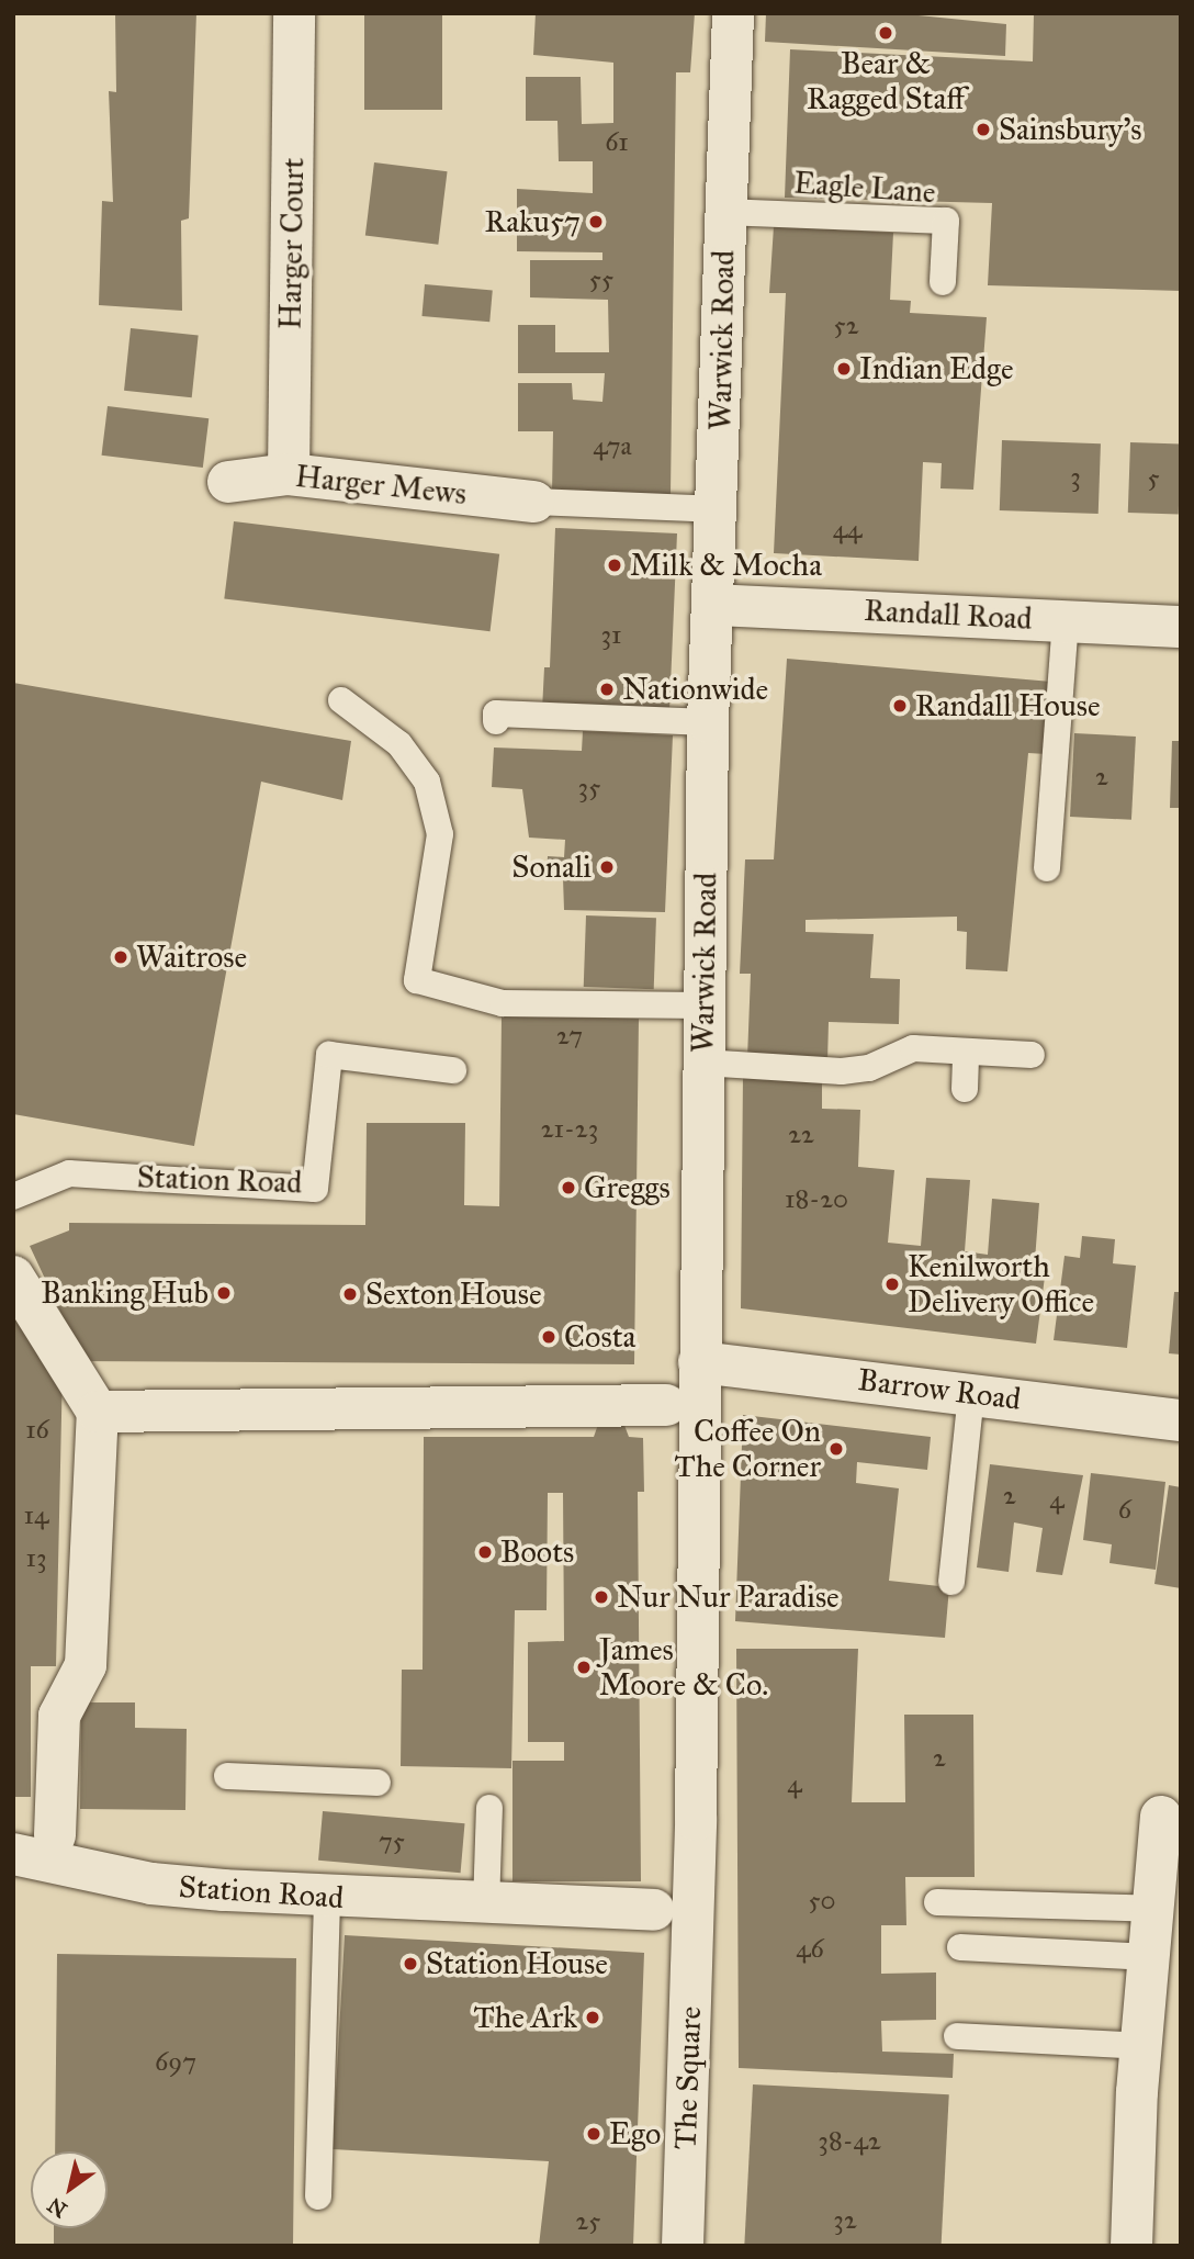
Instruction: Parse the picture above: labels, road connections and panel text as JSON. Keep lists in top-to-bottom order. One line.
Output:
{"streets":{"street":["Harger Court","Warwick Road","Harger Mews","Randall Road","Station Road","Barrow Road","The Square"],"lane":["Eagle Lane"]},"crossings":[["Eagle Lane","Warwick Road"],["Harger Court","Harger Mews"],["Warwick Road","Randall Road"],["Warwick Road","Station Road"],["Warwick Road","Barrow Road"],["Warwick Road","The Square"],["Station Road","The Square"]],"places":["Bear & Ragged Staff","Sainsbury's","Raku57","Indian Edge","Milk & Mocha","Nationwide","Randall House","Sonali","Waitrose","Greggs","Kenilworth Delivery Office","Banking Hub","Sexton House","Costa","Coffee On The Corner","Boots","Nur Nur Paradise","James Moore & Co.","Station House","The Ark","Ego"],"house_numbers":["61","55","52","47a","3","5","44","31","2","35","27","21-23","22","18-20","16","2","4","6","14","13","2","4","75","50","46","697","38-42","32","25"],"north":"bottom left"}
